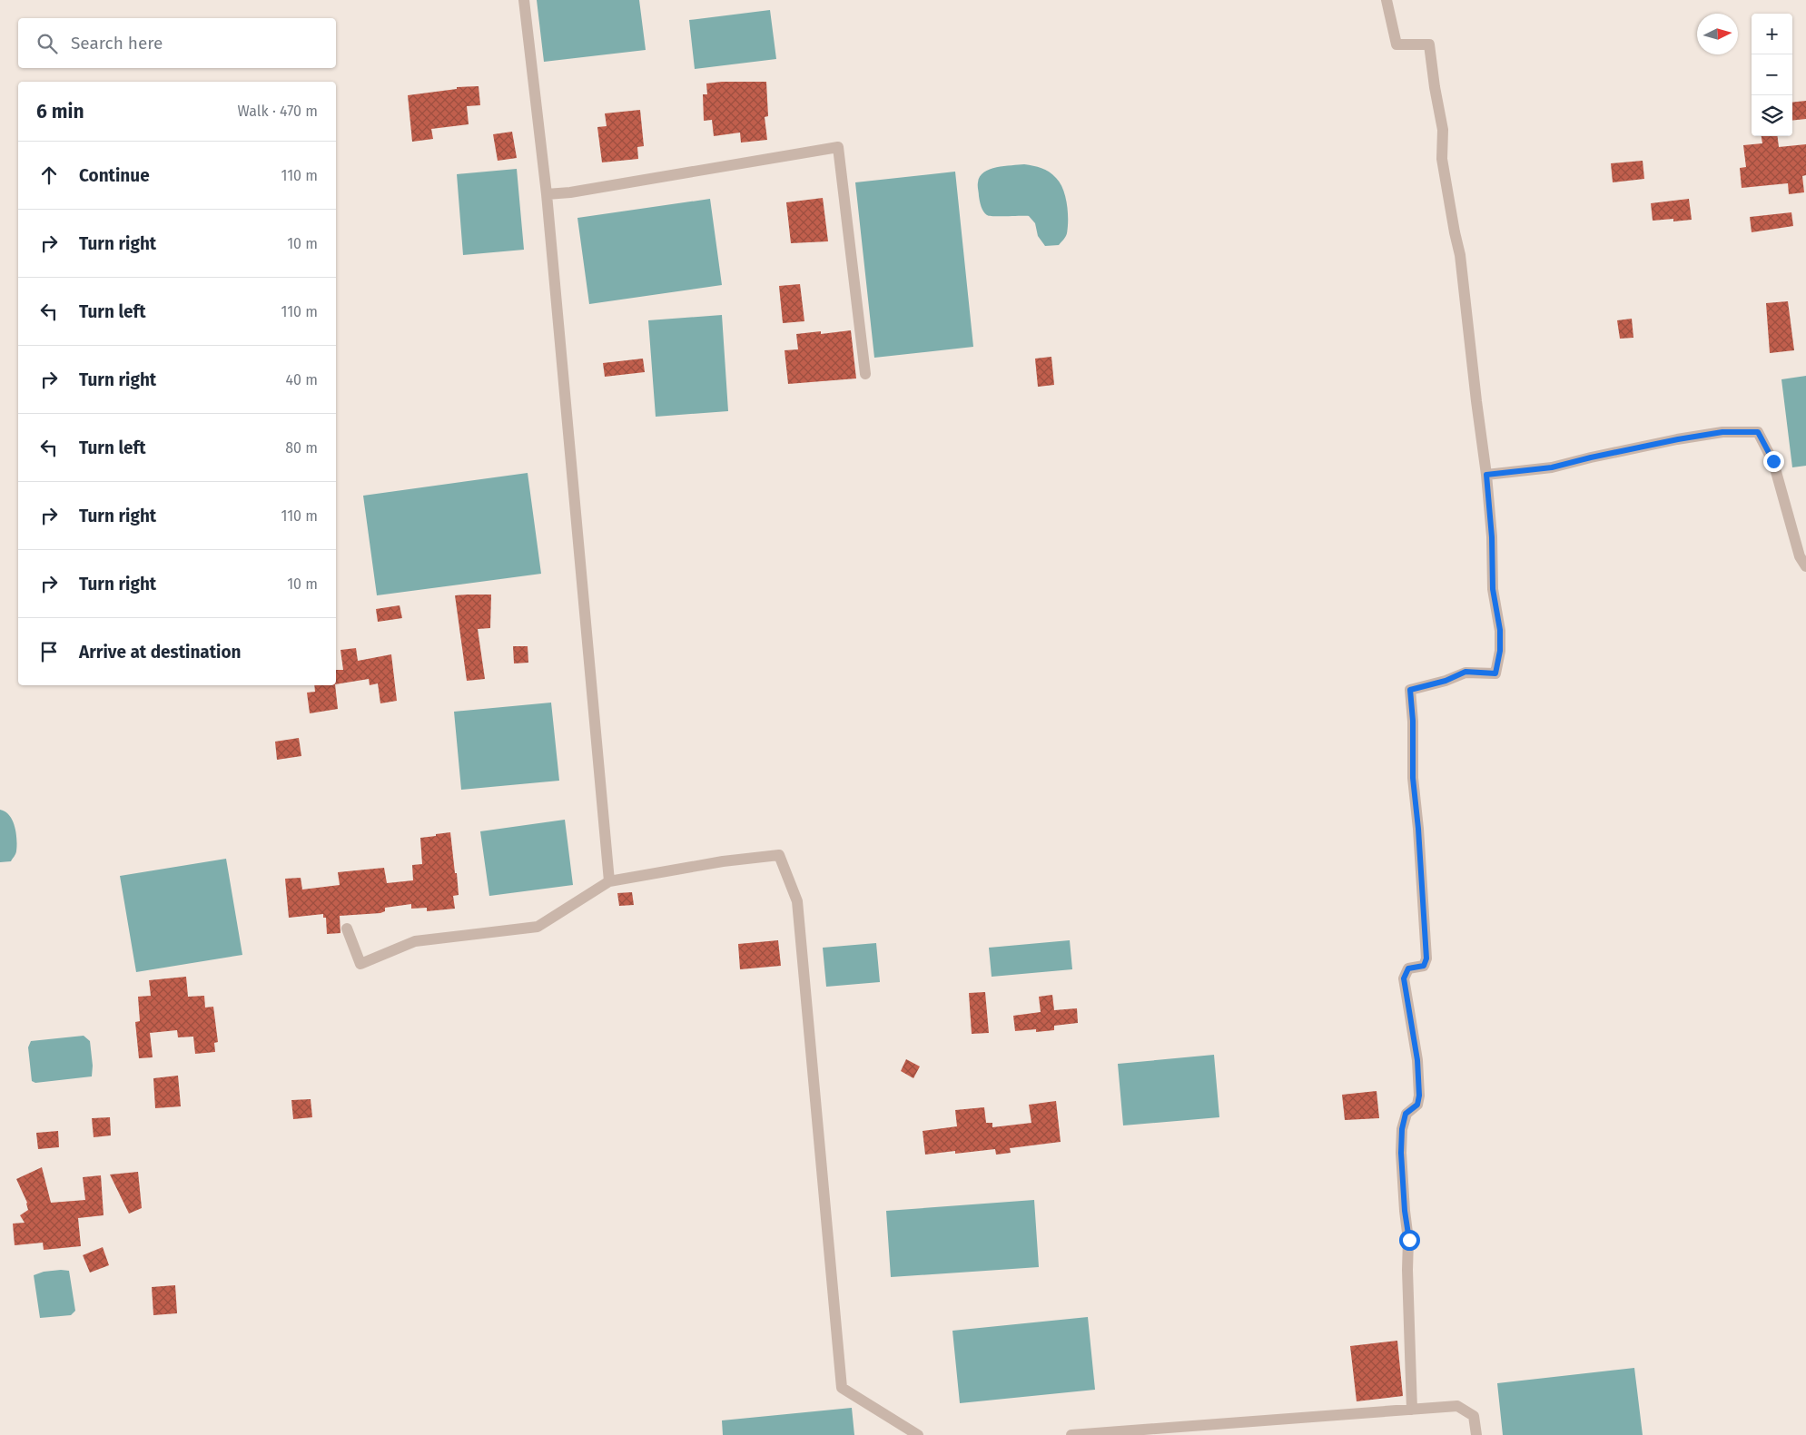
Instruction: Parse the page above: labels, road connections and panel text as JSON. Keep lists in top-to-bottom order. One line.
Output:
{"north":"right","page":{"map_buttons":["+","−"],"search":"Search here","heading":["6 min","Walk · 470 m"],"list":[["Continue","110 m"],["Turn right","10 m"],["Turn left","110 m"],["Turn right","40 m"],["Turn left","80 m"],["Turn right","110 m"],["Turn right","10 m"],"Arrive at destination"]}}
